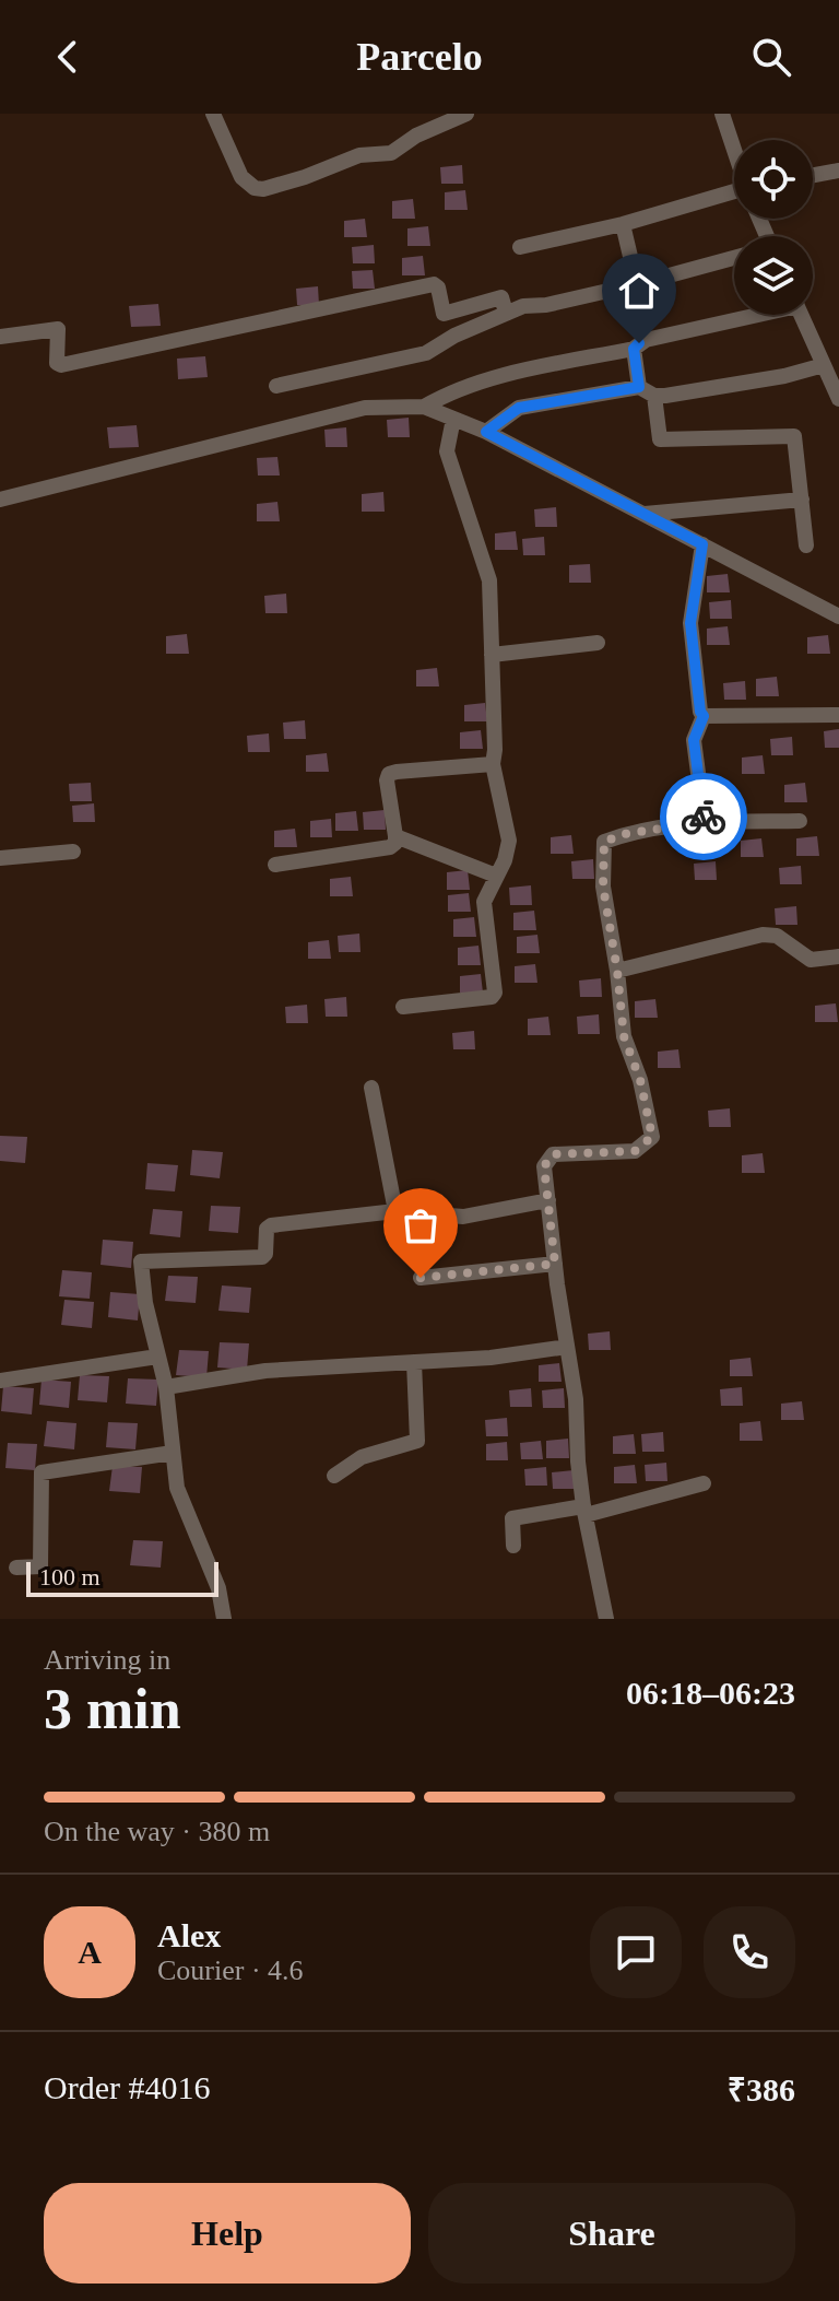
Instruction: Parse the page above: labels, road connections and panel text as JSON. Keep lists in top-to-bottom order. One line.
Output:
{"scale_bar":"100 m","page":{"header":"Parcelo","scale":"100 m","heading":["3 min","Arriving in","06:18–06:23"],"panel":["Alex","Courier · 4.6","Order #4016","₹386"],"bar":"On the way · 380 m","round":"A","buttons":["Help","Share"]}}
